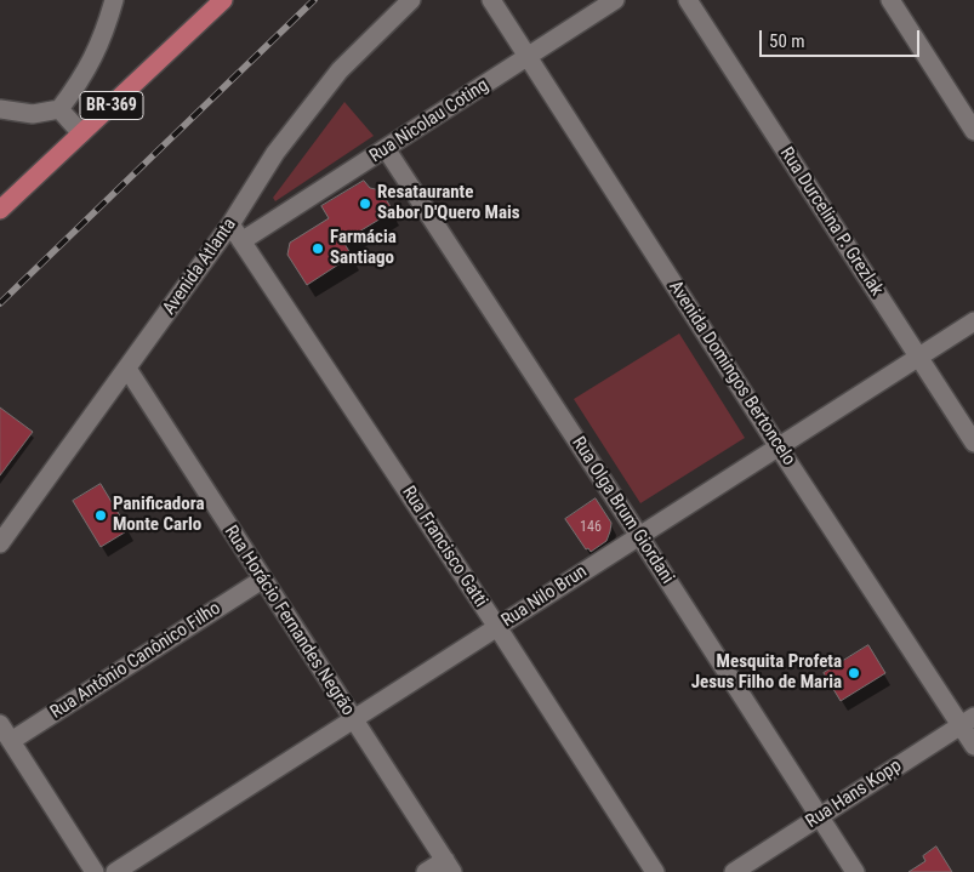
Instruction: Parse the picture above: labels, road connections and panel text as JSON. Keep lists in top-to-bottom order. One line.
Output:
{"streets":{"main road":["BR-369"],"street":["Rua Nicolau Coting","Rua Durcelina P. Grezlak","Avenida Atlanta","Avenida Domingos Bertoncelo","Rua Olga Brum Giordani","Rua Francisco Gatti","Rua Nilo Brun","Rua Horácio Fernandes Negrão","Rua Antônio Canônico Filho","Rua Hans Kopp"]},"crossings":[["Rua Nicolau Coting","Avenida Domingos Bertoncelo"],["Rua Nicolau Coting","Rua Olga Brum Giordani"],["Rua Nicolau Coting","Rua Francisco Gatti"],["Rua Durcelina P. Grezlak","Rua Nilo Brun"],["Avenida Atlanta","Rua Francisco Gatti"],["Avenida Atlanta","Rua Horácio Fernandes Negrão"],["Avenida Domingos Bertoncelo","Rua Nilo Brun"],["Avenida Domingos Bertoncelo","Rua Hans Kopp"],["Rua Olga Brum Giordani","Rua Nilo Brun"],["Rua Olga Brum Giordani","Rua Hans Kopp"],["Rua Francisco Gatti","Rua Nilo Brun"],["Rua Nilo Brun","Rua Horácio Fernandes Negrão"],["Rua Horácio Fernandes Negrão","Rua Antônio Canônico Filho"]],"places":["Resataurante Sabor D'Quero Mais","Farmácia Santiago","Panificadora Monte Carlo","Mesquita Profeta Jesus Filho de Maria"],"house_numbers":["146"],"scale_bar":"50 m"}
